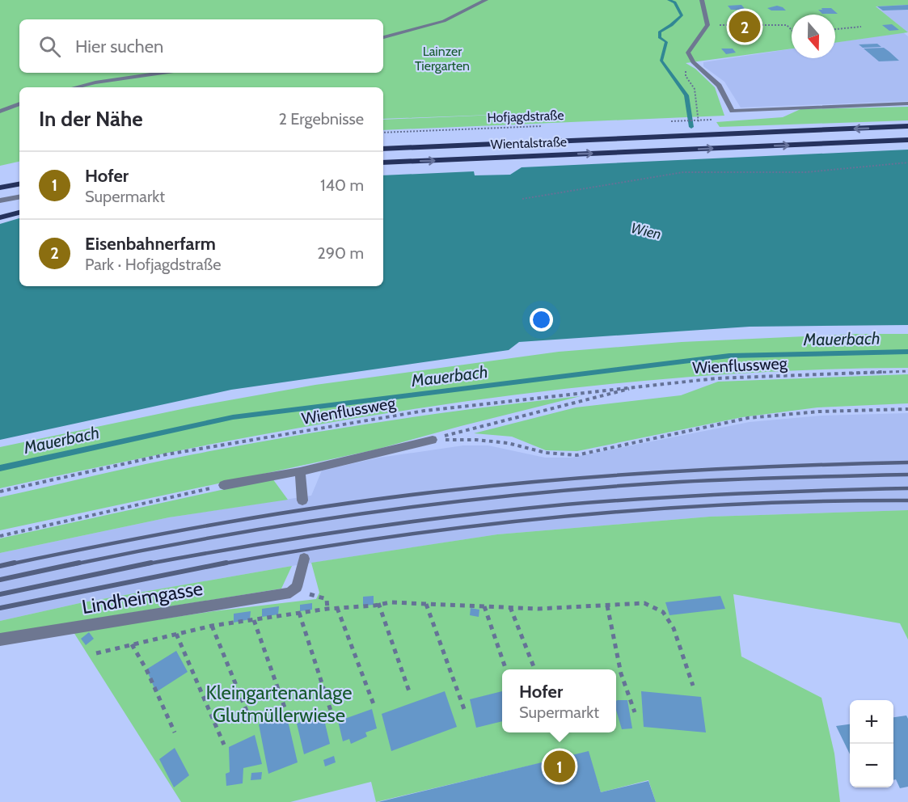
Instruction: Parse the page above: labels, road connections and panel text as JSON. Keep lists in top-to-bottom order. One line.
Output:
{"streets":{"main road":["Wientalstraße"],"street":["Lindheimgasse"],"path":["Hofjagdstraße","Wienflussweg"]},"water":["Wien","Mauerbach"],"parks":["Lainzer Tiergarten","Kleingartenanlage Glutmüllerwiese"],"north":"bottom","page":{"pins":["2","1"],"search":"Hier suchen","heading":["In der Nähe","2 Ergebnisse"],"list":[{"mark":"1","name":"Hofer","note":"Supermarkt","value":"140 m"},{"mark":"2","name":"Eisenbahnerfarm","note":"Park · Hofjagdstraße","value":"290 m"}],"popup":["Hofer","Supermarkt"],"map_buttons":["+","−"]}}
